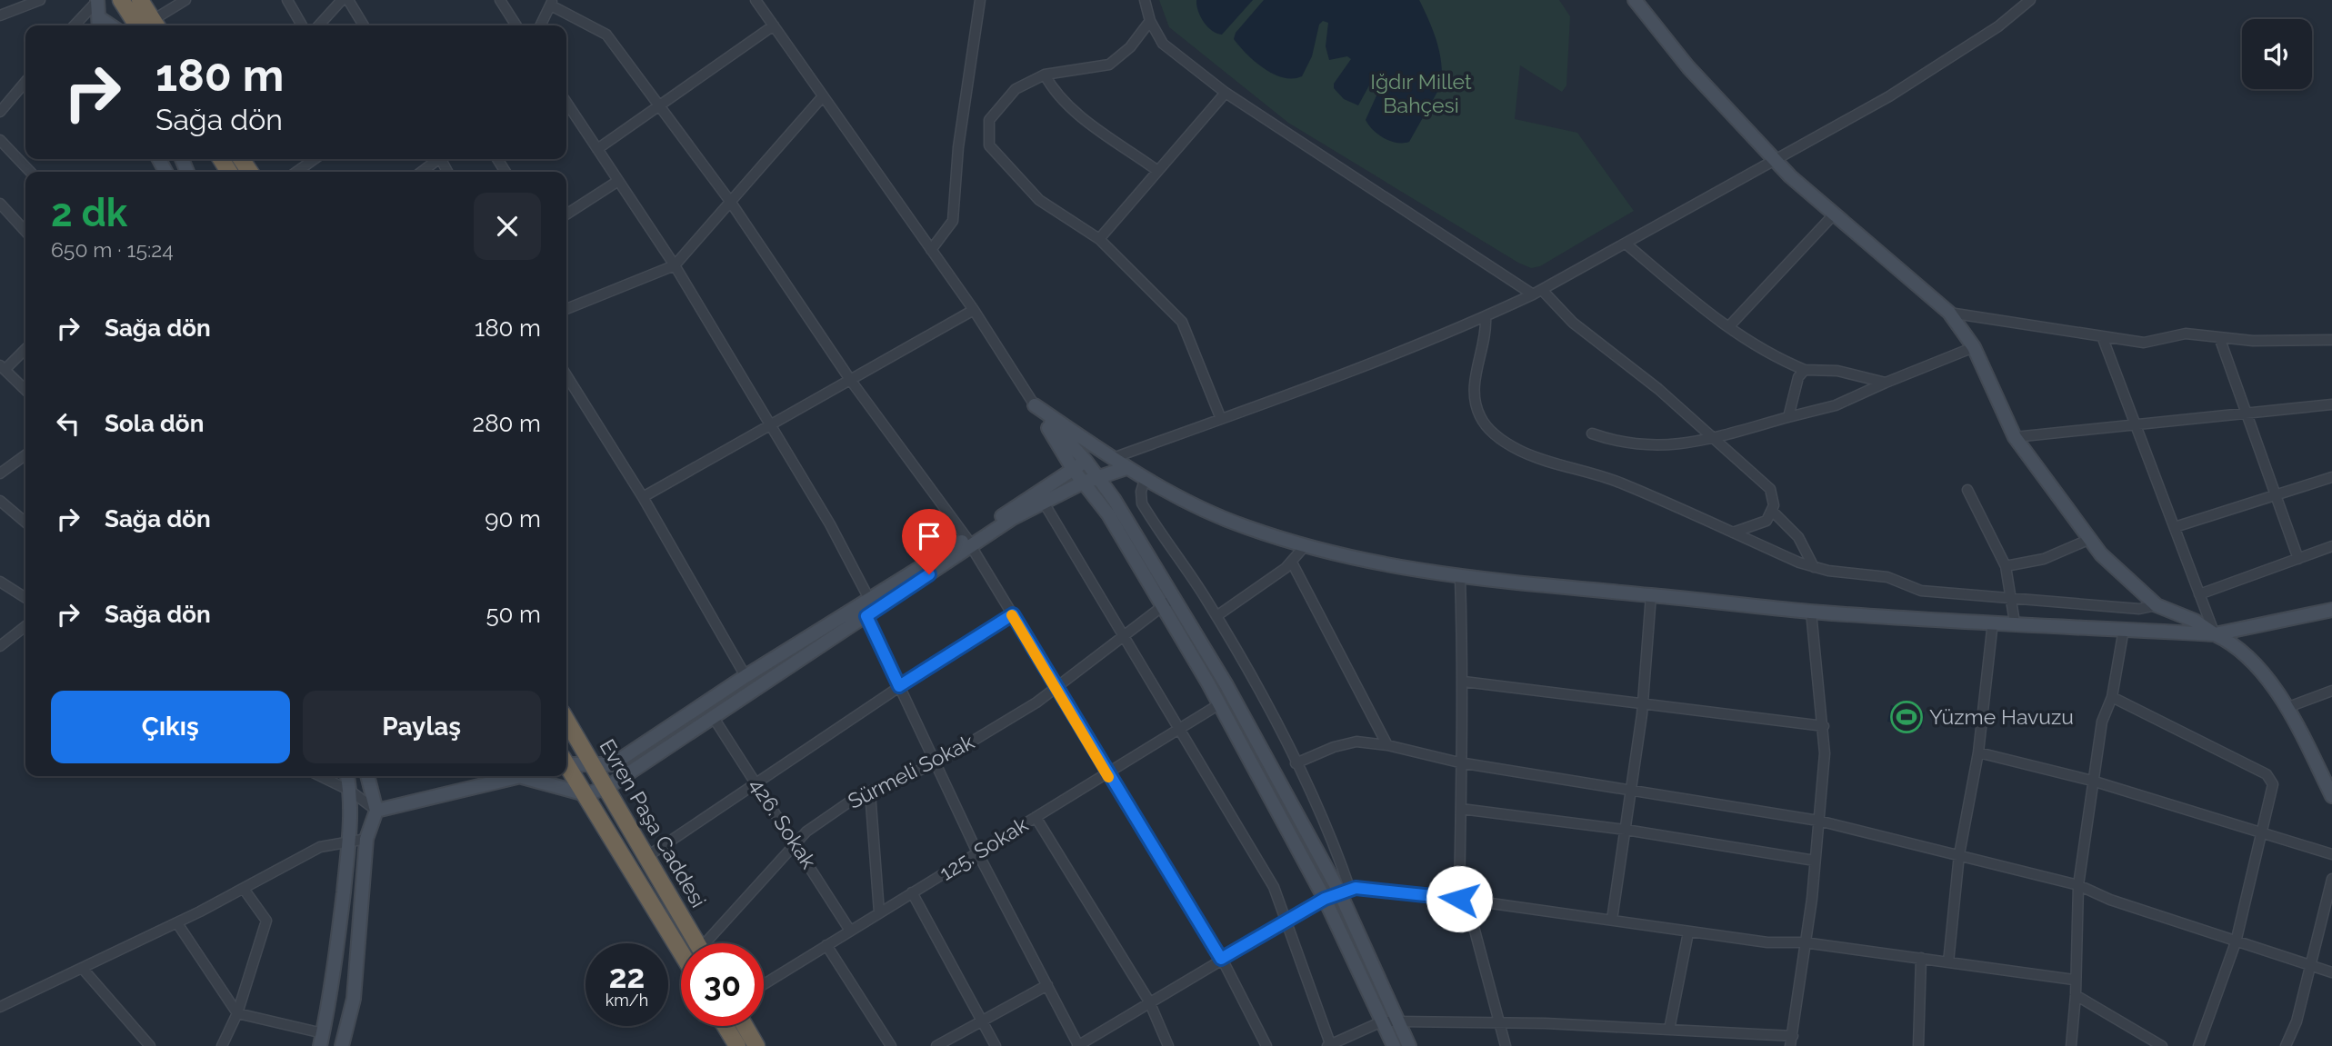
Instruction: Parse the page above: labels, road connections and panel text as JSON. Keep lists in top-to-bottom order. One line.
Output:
{"streets":{"highway":["Evren Paşa Caddesi"],"street":["Sürmeli Sokak","426. Sokak","125. Sokak"]},"crossings":[["Sürmeli Sokak","426. Sokak"],["426. Sokak","125. Sokak"]],"parks":["Iğdır Millet Bahçesi"],"places":{"sports":["Yüzme Havuzu"]},"page":{"turn":["180 m","Sağa dön"],"heading":["2 dk","650 m · 15:24"],"list":[{"name":"Sağa dön","value":"180 m"},{"name":"Sola dön","value":"280 m"},{"name":"Sağa dön","value":"90 m"},{"name":"Sağa dön","value":"50 m"}],"buttons":["Çıkış","Paylaş"],"speed":"22 km/h","limit":"30"}}
